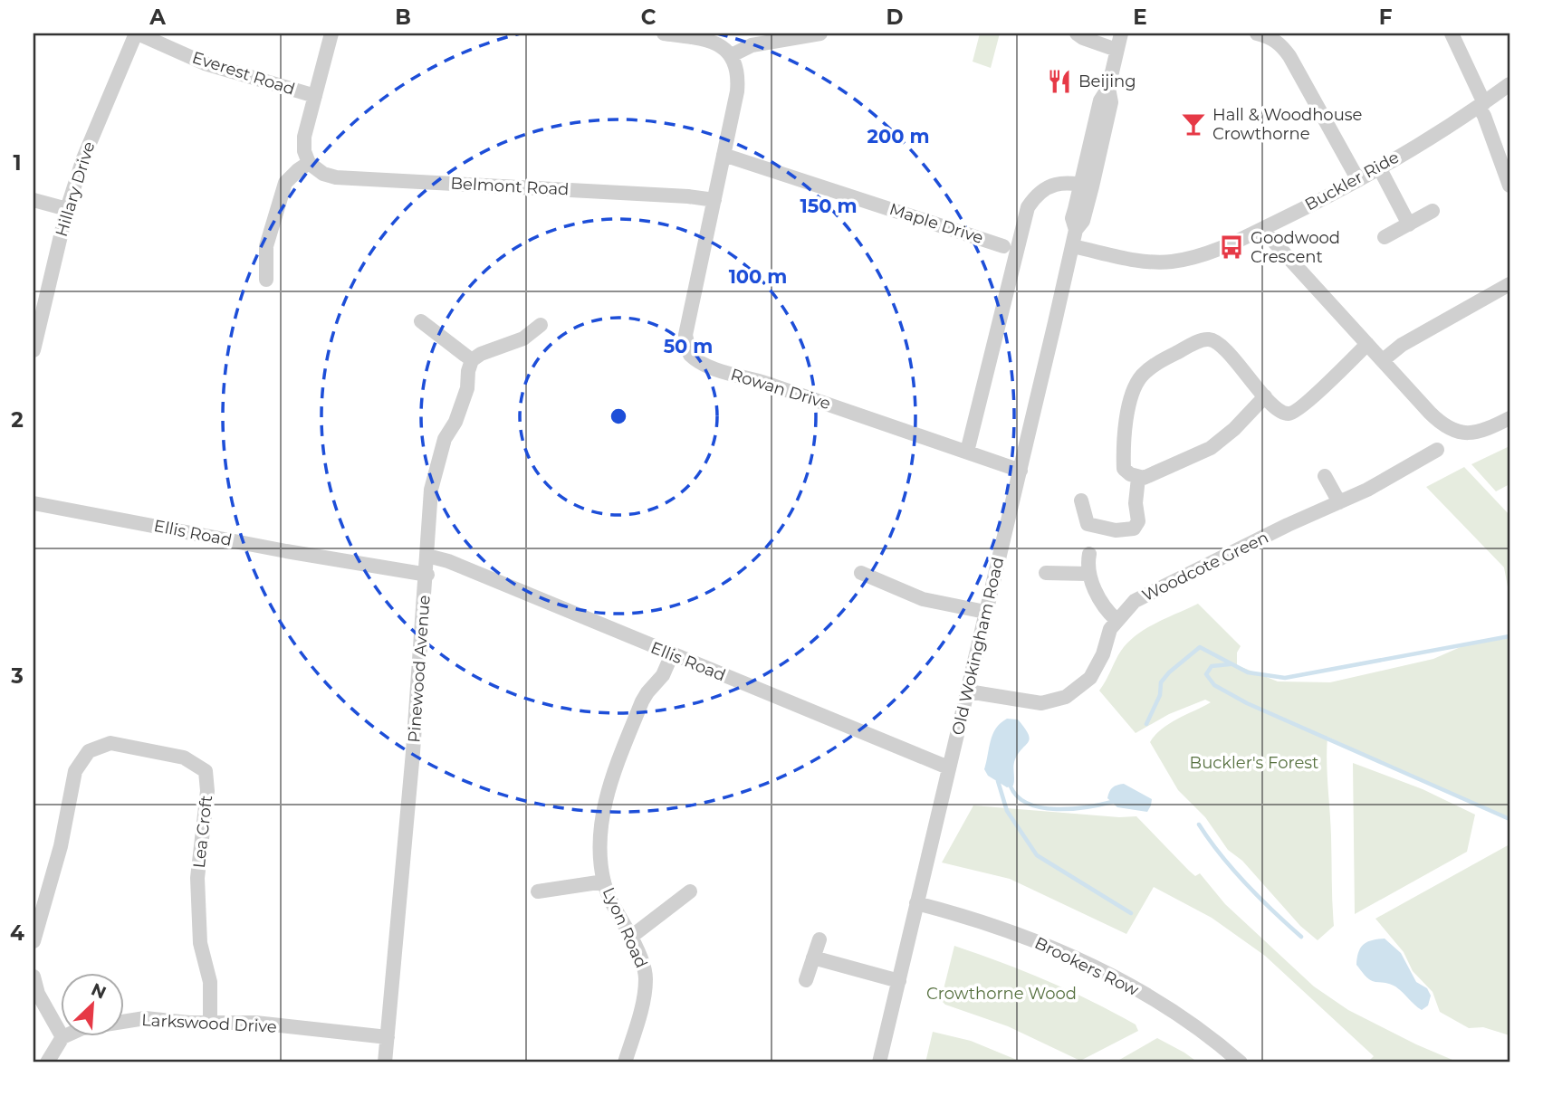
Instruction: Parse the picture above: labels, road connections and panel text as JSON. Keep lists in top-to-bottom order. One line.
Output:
{"streets":{"street":["Everest Road","Buckler Ride","Belmont Road","Hillary Drive","Maple Drive","Rowan Drive","Ellis Road","Woodcote Green","Old Wokingham Road","Pinewood Avenue","Lea Croft","Lyon Road","Brookers Row","Larkswood Drive"]},"crossings":[["Everest Road","Hillary Drive"],["Buckler Ride","Old Wokingham Road"],["Belmont Road","Rowan Drive"],["Maple Drive","Rowan Drive"],["Rowan Drive","Old Wokingham Road"],["Ellis Road","Old Wokingham Road"],["Ellis Road","Pinewood Avenue"],["Ellis Road","Lyon Road"],["Woodcote Green","Old Wokingham Road"],["Old Wokingham Road","Brookers Row"],["Pinewood Avenue","Larkswood Drive"],["Lea Croft","Larkswood Drive"]],"parks":["Buckler's Forest","Crowthorne Wood"],"places":{"restaurant":["Beijing"],"bar":["Hall & Woodhouse Crowthorne"],"bus stop":["Goodwood Crescent"]},"north":"top right","grid":{"columns":["A","B","C","D","E","F"],"rows":["1","2","3","4"]},"rings":["200 m","150 m","100 m","50 m"]}
